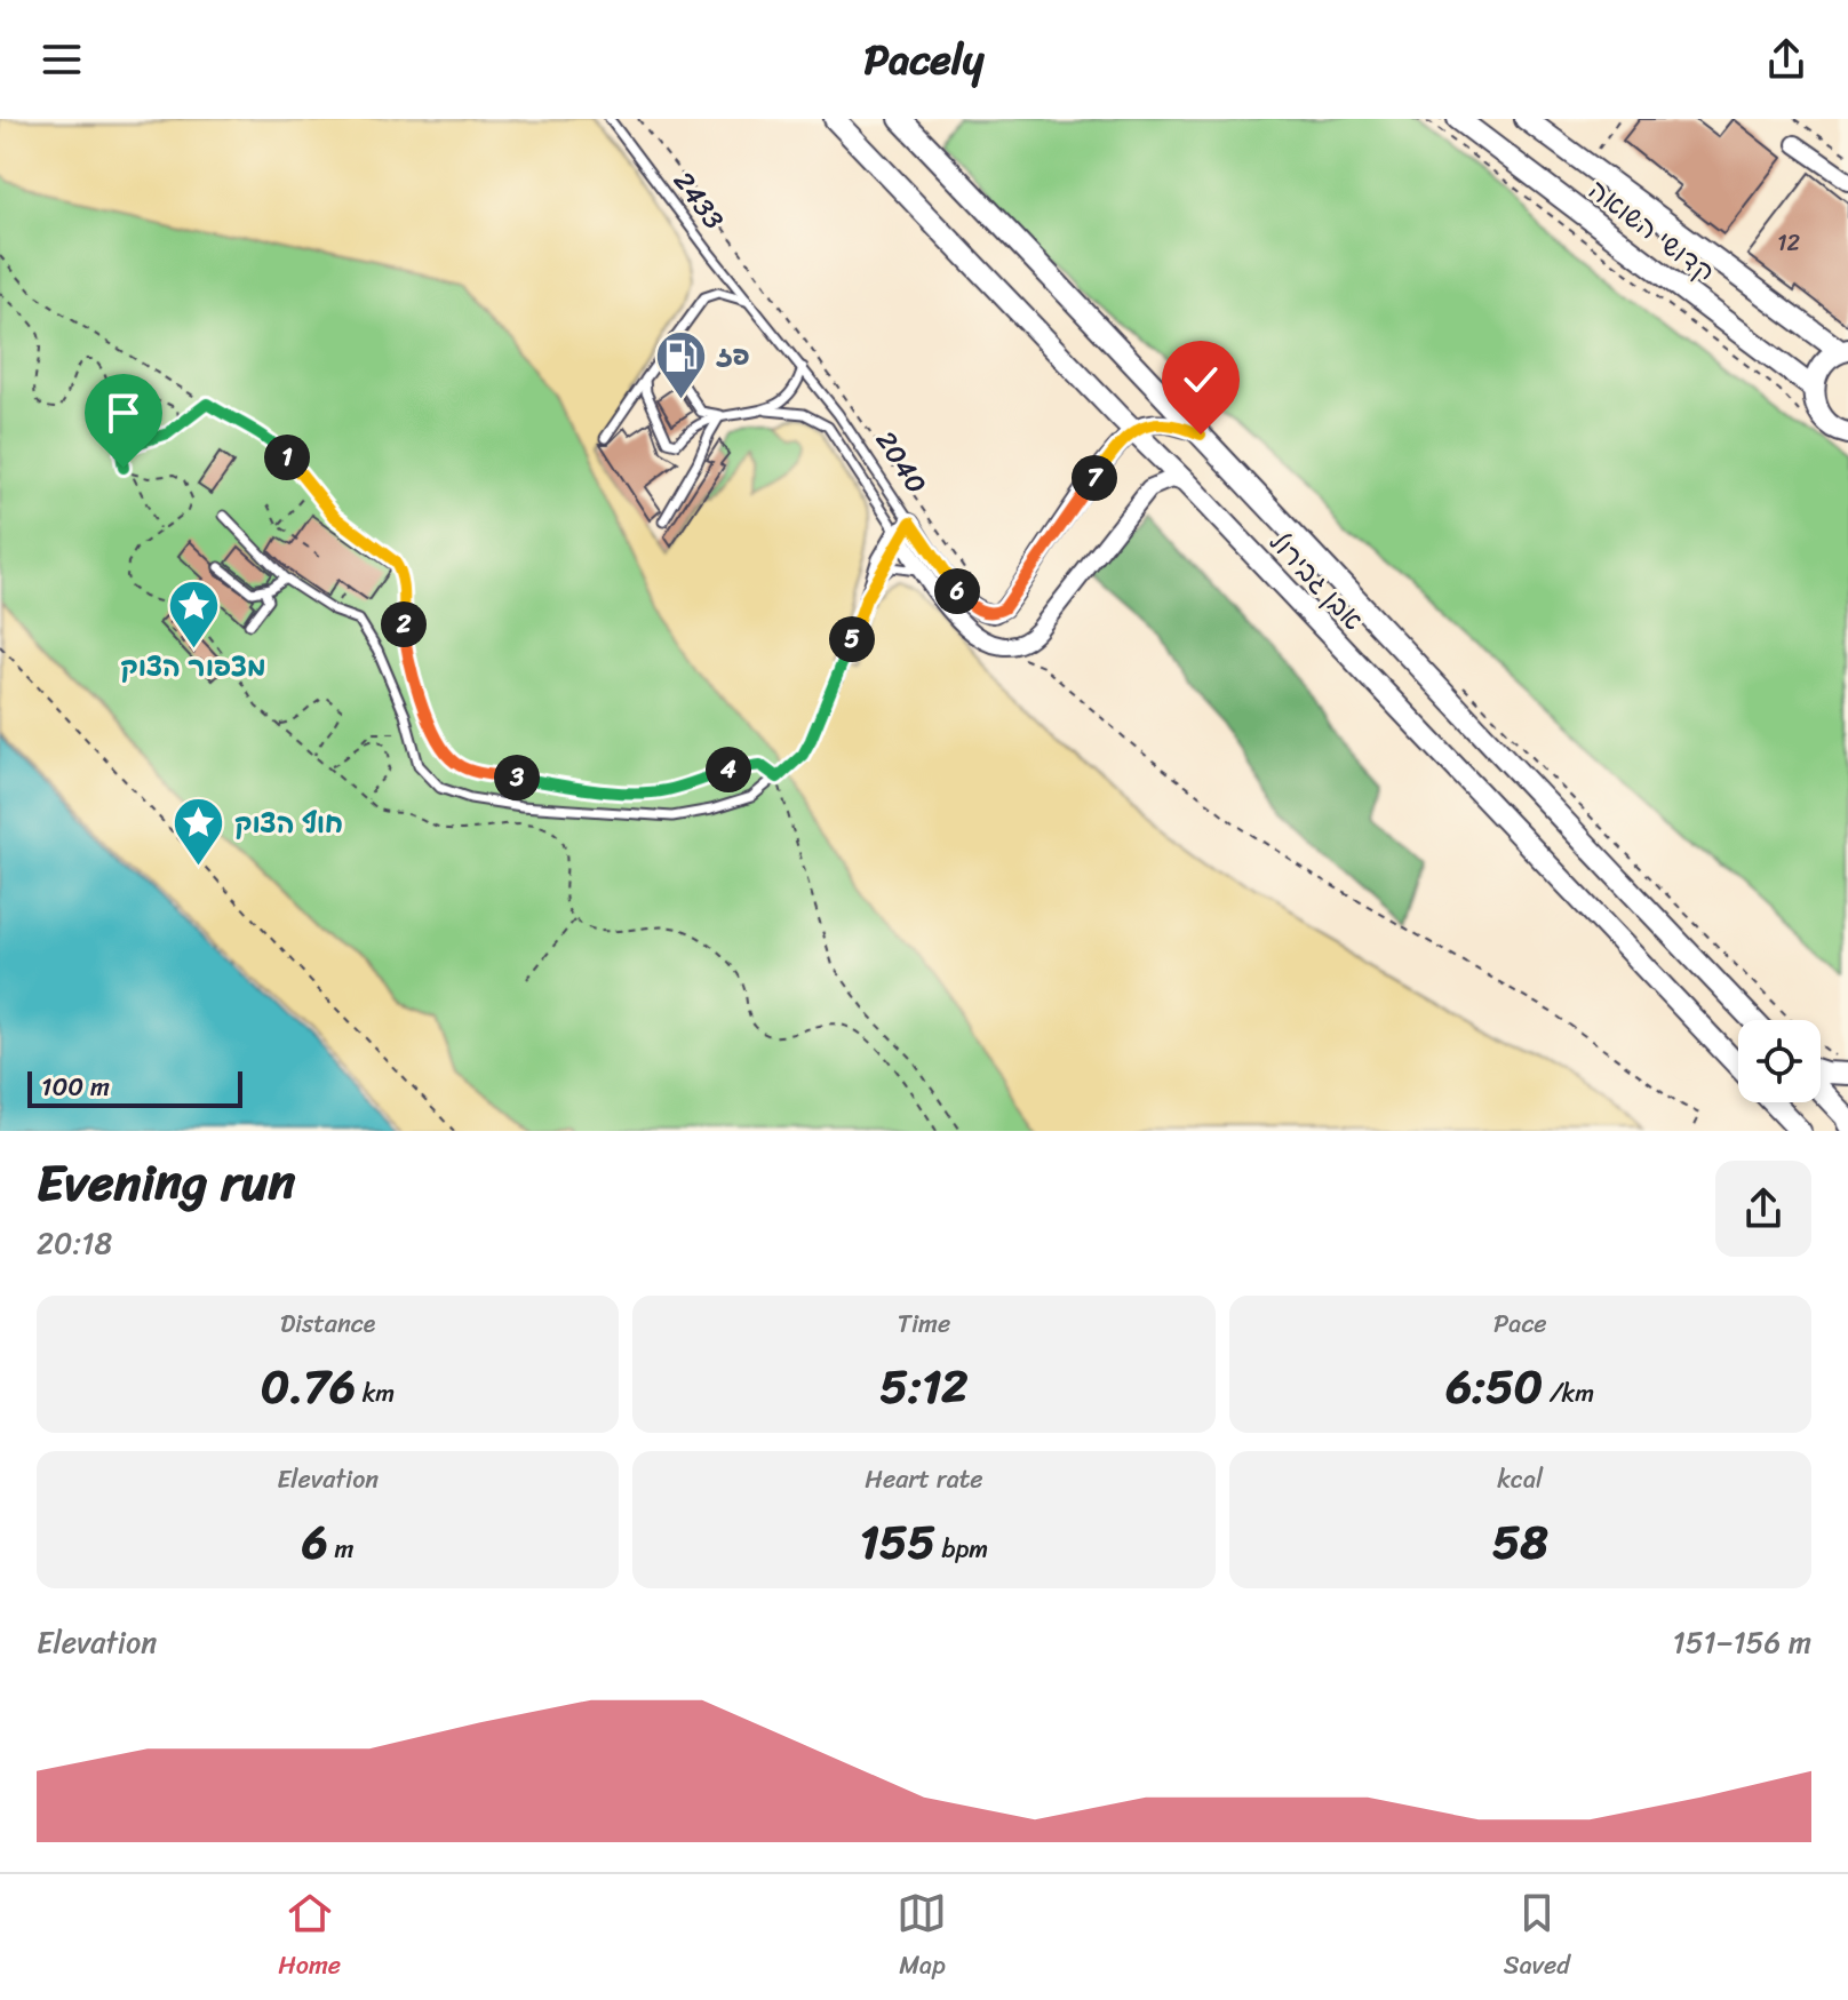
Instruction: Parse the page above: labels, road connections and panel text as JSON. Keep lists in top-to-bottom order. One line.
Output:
{"streets":{"street":["קדושי השואה","2040","אבן גבירול"],"lane":["2433"]},"crossings":[["2433","2040"],["2040","אבן גבירול"]],"places":{"fuel station":["פז"],"place":["מצפור הצוק","חוף הצוק"]},"house_numbers":["12"],"scale_bar":"100 m","page":{"header":"Pacely","pins":["1","7","6","2","5","4","3"],"scale":"100 m","heading":["Evening run","20:18"],"stats":[["Distance","0.76 km"],["Time","5:12"],["Pace","6:50 /km"],["Elevation","6 m"],["Heart rate","155 bpm"],["kcal","58"]],"chart":["Elevation","151–156 m"],"tabs":["Home","Map","Saved"]}}
